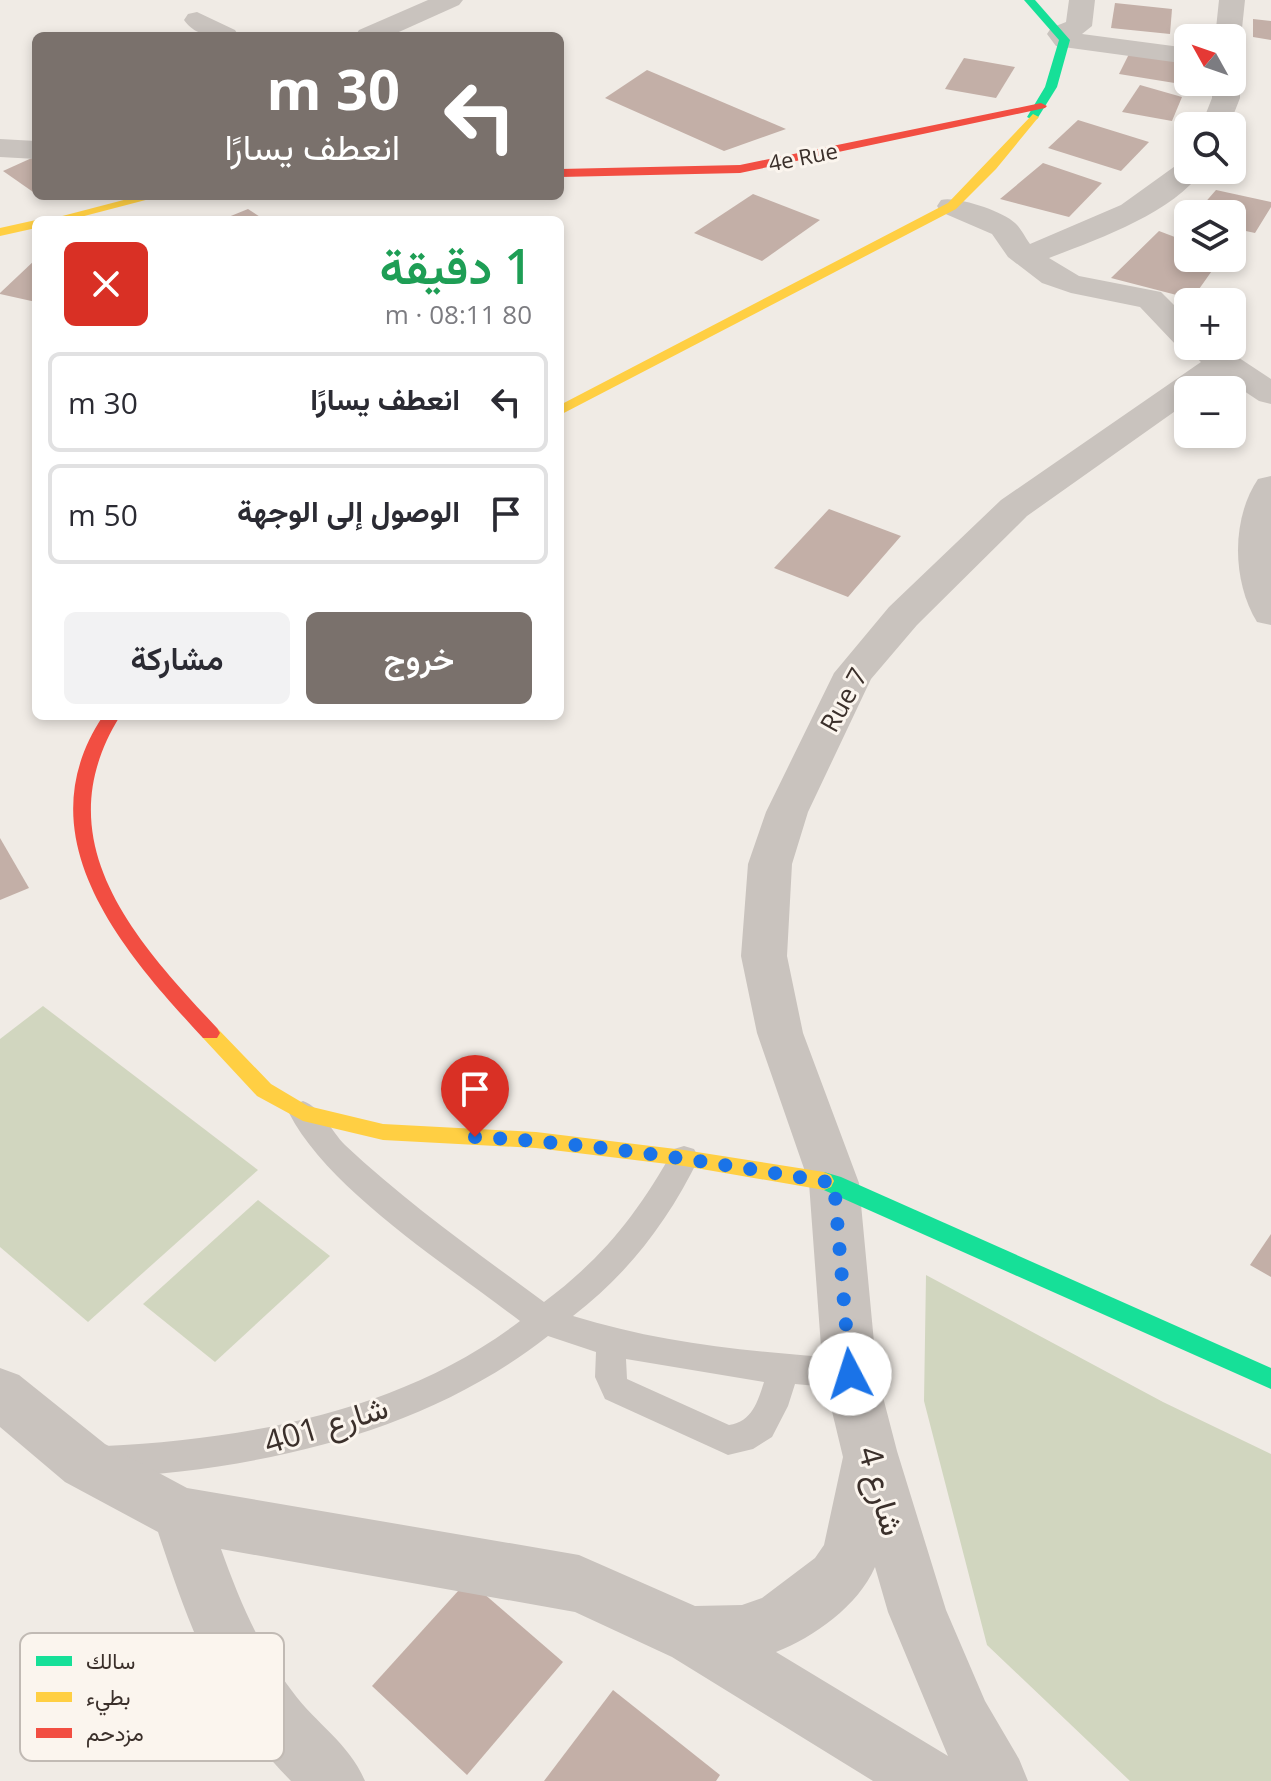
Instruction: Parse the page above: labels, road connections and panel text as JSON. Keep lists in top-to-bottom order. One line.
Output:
{"streets":{"street":["4e Rue","Rue 7","شارع 4"],"lane":["شارع 401"]},"crossings":[["Rue 7","شارع 4"]],"legend":["سالك","بطيء","مزدحم"],"north":"top left","page":{"map_buttons":["+","−"],"turn":["30 m","انعطف يسارًا"],"heading":["1 دقيقة","80 m · 08:11"],"list":[{"name":"انعطف يسارًا","value":"30 m"},{"name":"الوصول إلى الوجهة","value":"50 m"}],"buttons":["خروج","مشاركة"]}}
